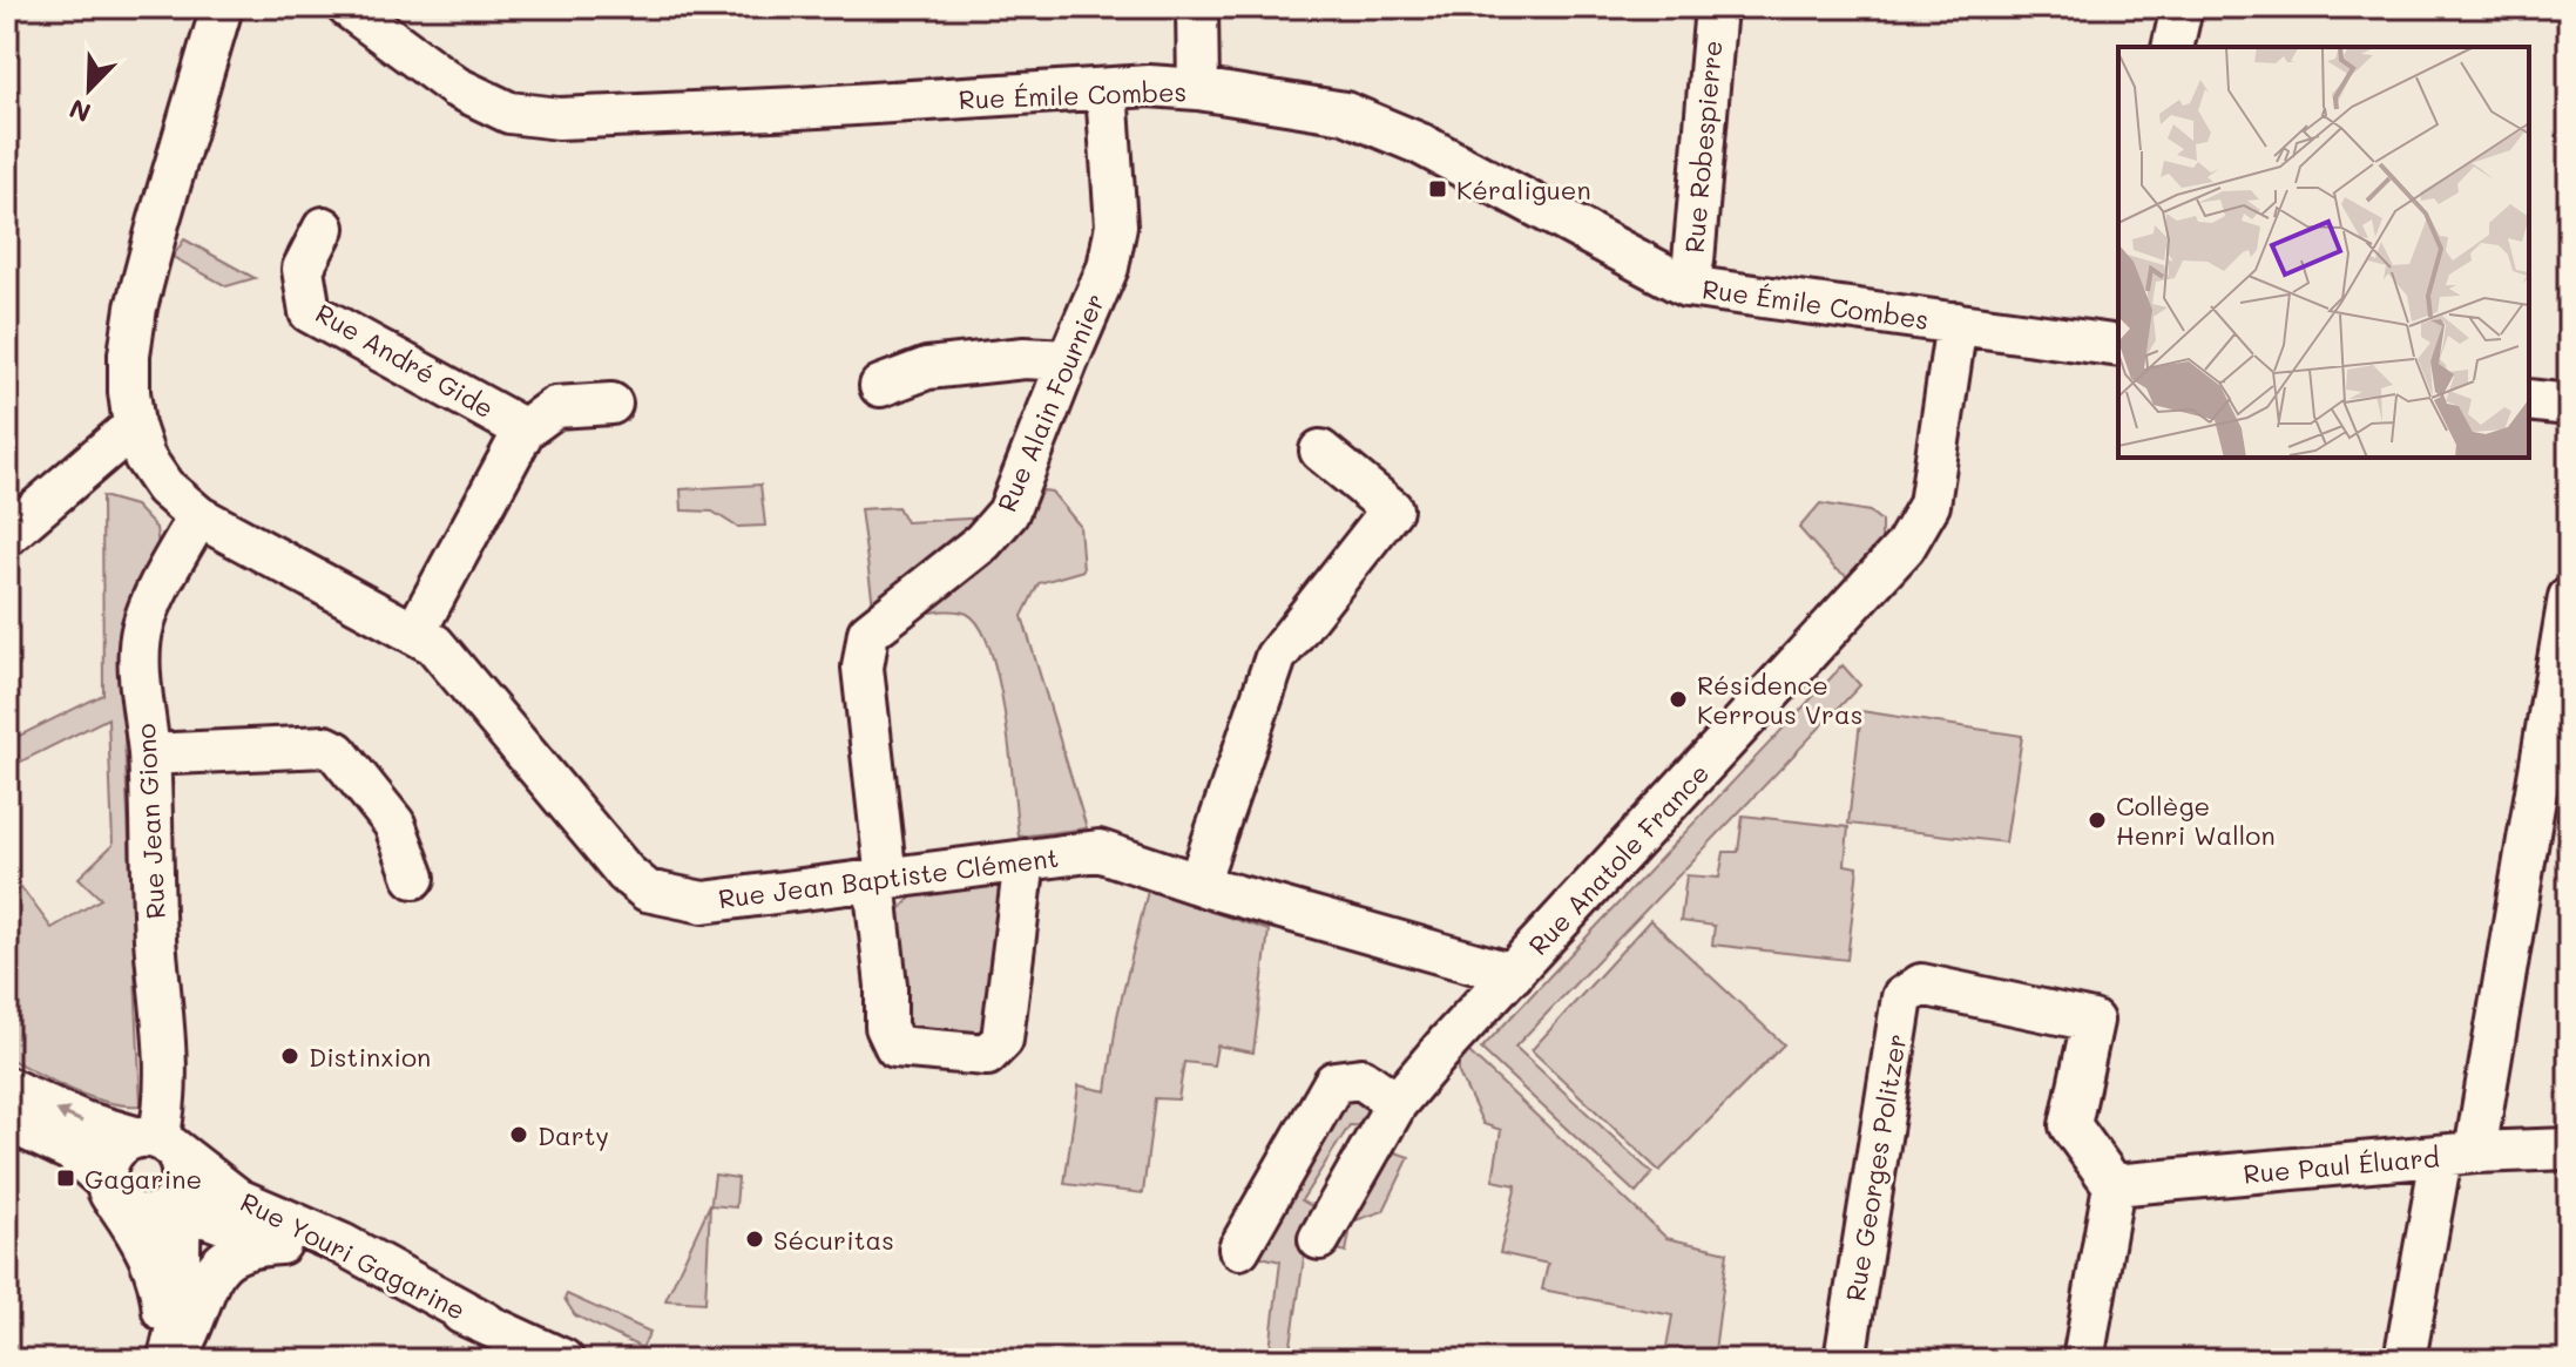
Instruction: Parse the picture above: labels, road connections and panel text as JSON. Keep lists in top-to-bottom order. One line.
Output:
{"streets":{"street":["Rue Émile Combes","Rue Robespierre","Rue André Gide","Rue Alain Fournier","Rue Jean Giono","Rue Anatole France","Rue Jean Baptiste Clément","Rue Paul Éluard","Rue Georges Politzer","Rue Youri Gagarine"]},"crossings":[["Rue Émile Combes","Rue Robespierre"],["Rue Émile Combes","Rue Alain Fournier"],["Rue Émile Combes","Rue Anatole France"],["Rue André Gide","Rue Jean Baptiste Clément"],["Rue Alain Fournier","Rue Jean Baptiste Clément"],["Rue Jean Giono","Rue Jean Baptiste Clément"],["Rue Jean Giono","Rue Youri Gagarine"],["Rue Anatole France","Rue Jean Baptiste Clément"],["Rue Paul Éluard","Rue Georges Politzer"]],"places":{"transit":["Kéraliguen","Gagarine"],"other":["Résidence Kerrous Vras","Collège Henri Wallon","Distinxion","Darty","Sécuritas"]},"north":"bottom left"}
